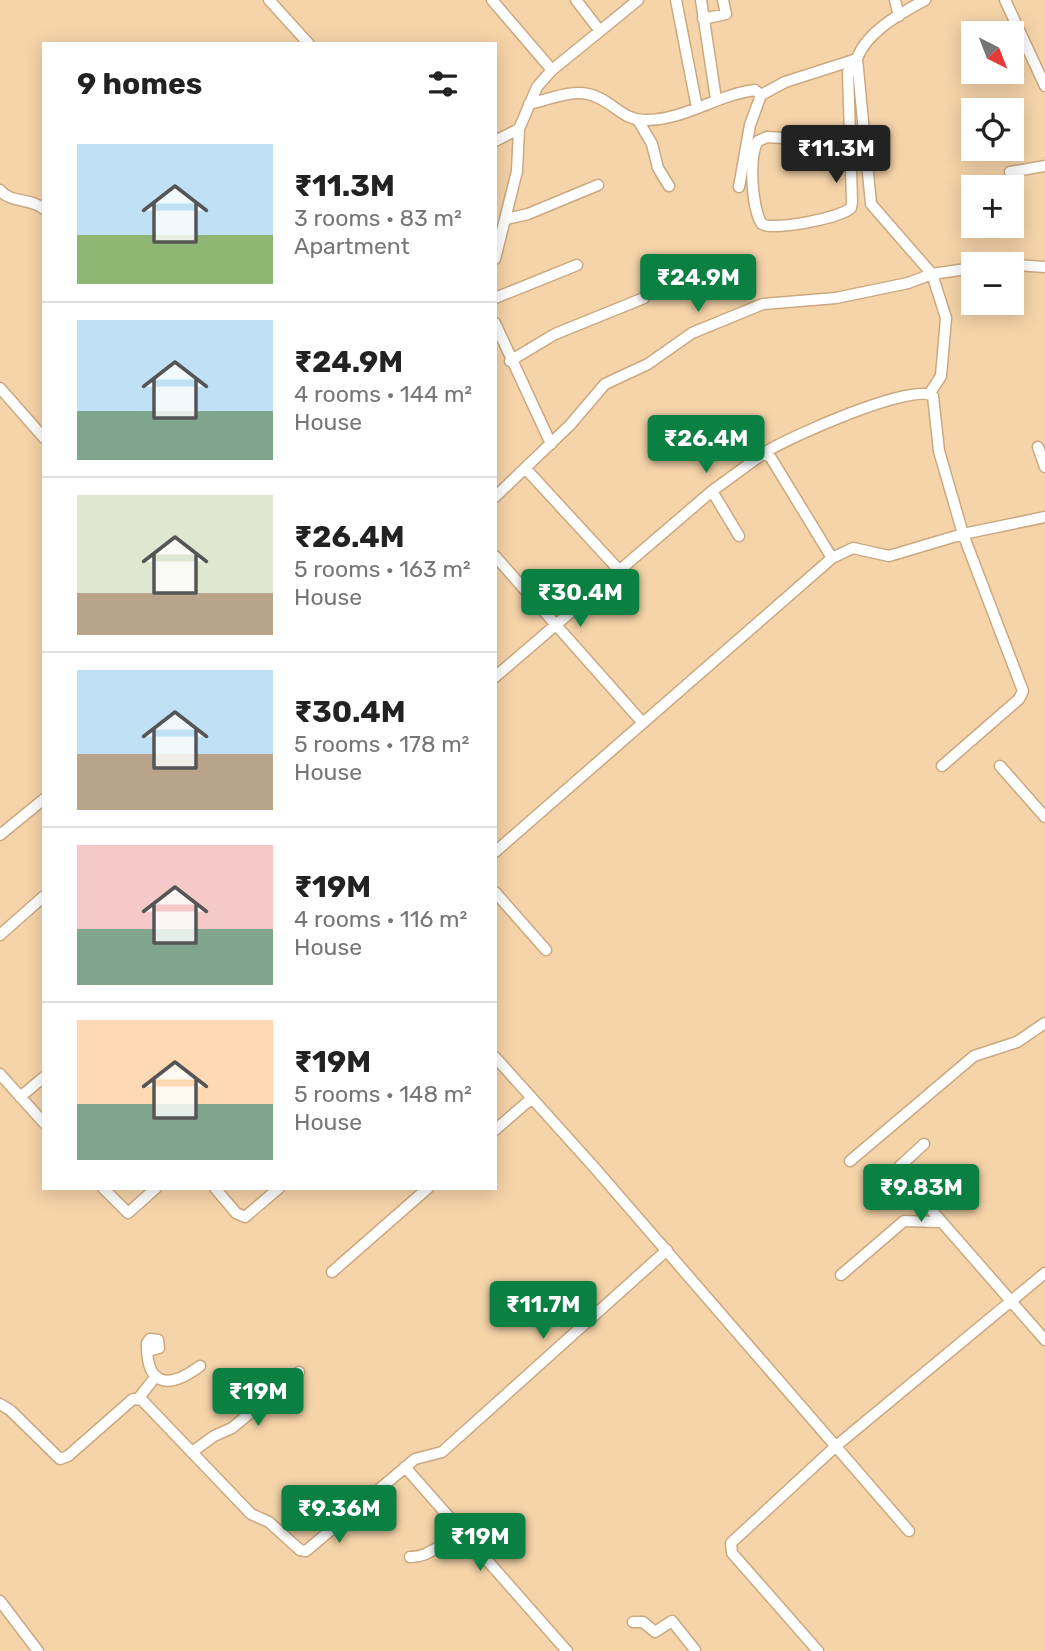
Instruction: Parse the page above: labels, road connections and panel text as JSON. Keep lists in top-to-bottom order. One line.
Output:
{"north":"bottom right","page":{"map_buttons":["+","−"],"heading":"9 homes","price":["₹11.3M","₹24.9M","₹26.4M","₹30.4M","₹9.83M","₹11.7M","₹19M","₹9.36M","₹19M"],"list":[{"name":"₹11.3M","note":"3 rooms · 83 m² · Apartment"},{"name":"₹24.9M","note":"4 rooms · 144 m² · House"},{"name":"₹26.4M","note":"5 rooms · 163 m² · House"},{"name":"₹30.4M","note":"5 rooms · 178 m² · House"},{"name":"₹19M","note":"4 rooms · 116 m² · House"},{"name":"₹19M","note":"5 rooms · 148 m² · House"}]}}
